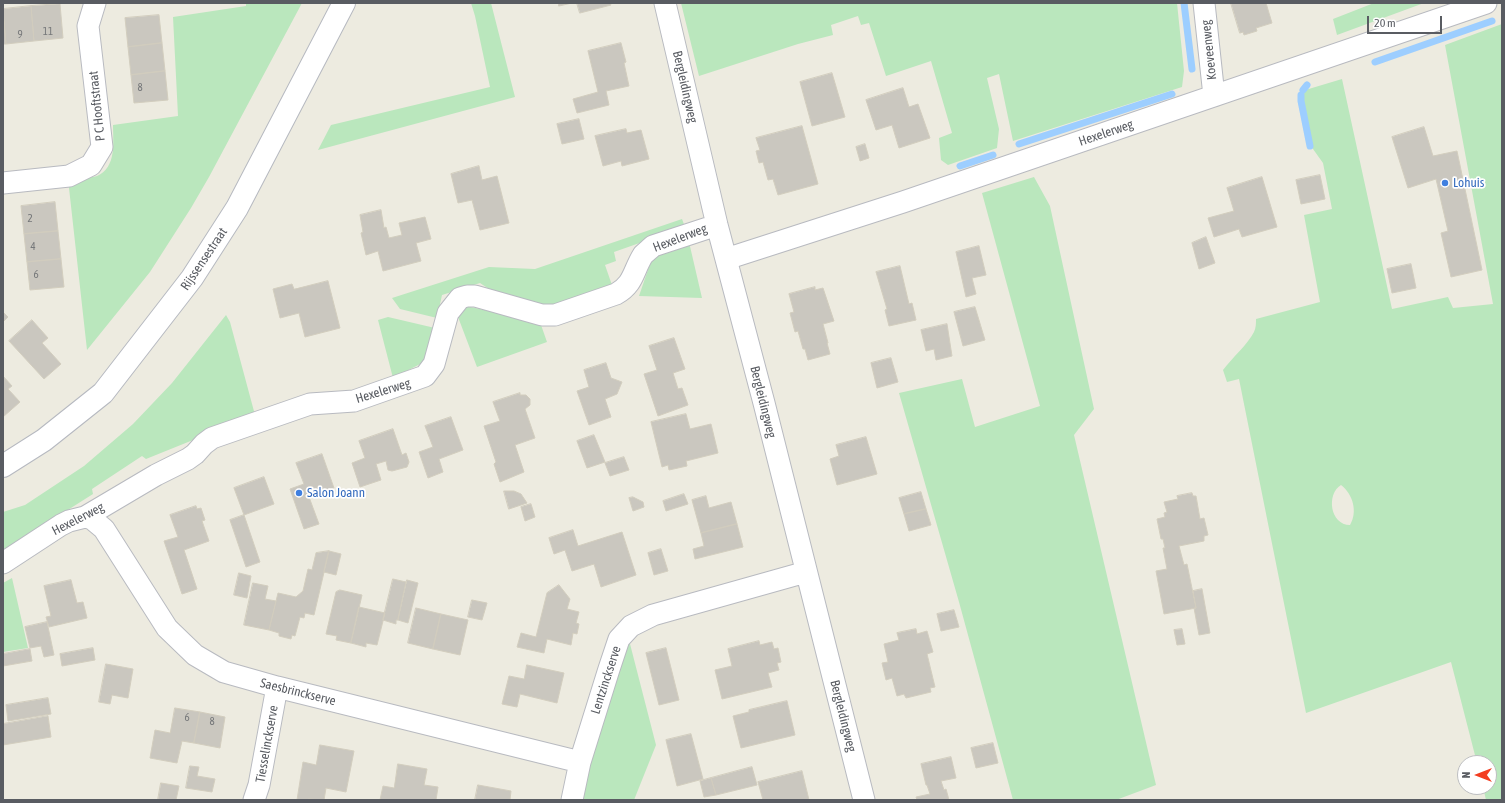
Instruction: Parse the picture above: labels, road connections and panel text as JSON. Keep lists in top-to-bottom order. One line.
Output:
{"streets":{"main road":["Rijssensestraat"],"street":["Koeveenweg","Bergleidingweg","P C Hooftstraat","Hexelerweg","Lentzinckserve","Saesbrinckserve","Tiesselinckserve"]},"crossings":[["Koeveenweg","Hexelerweg"],["Bergleidingweg","Hexelerweg"],["Bergleidingweg","Lentzinckserve"],["Hexelerweg","Saesbrinckserve"],["Lentzinckserve","Saesbrinckserve"],["Saesbrinckserve","Tiesselinckserve"]],"places":["Lohuis","Salon Joann"],"house_numbers":["11","9","8","2","4","6","6","8"],"scale_bar":"20 m","north":"left"}
